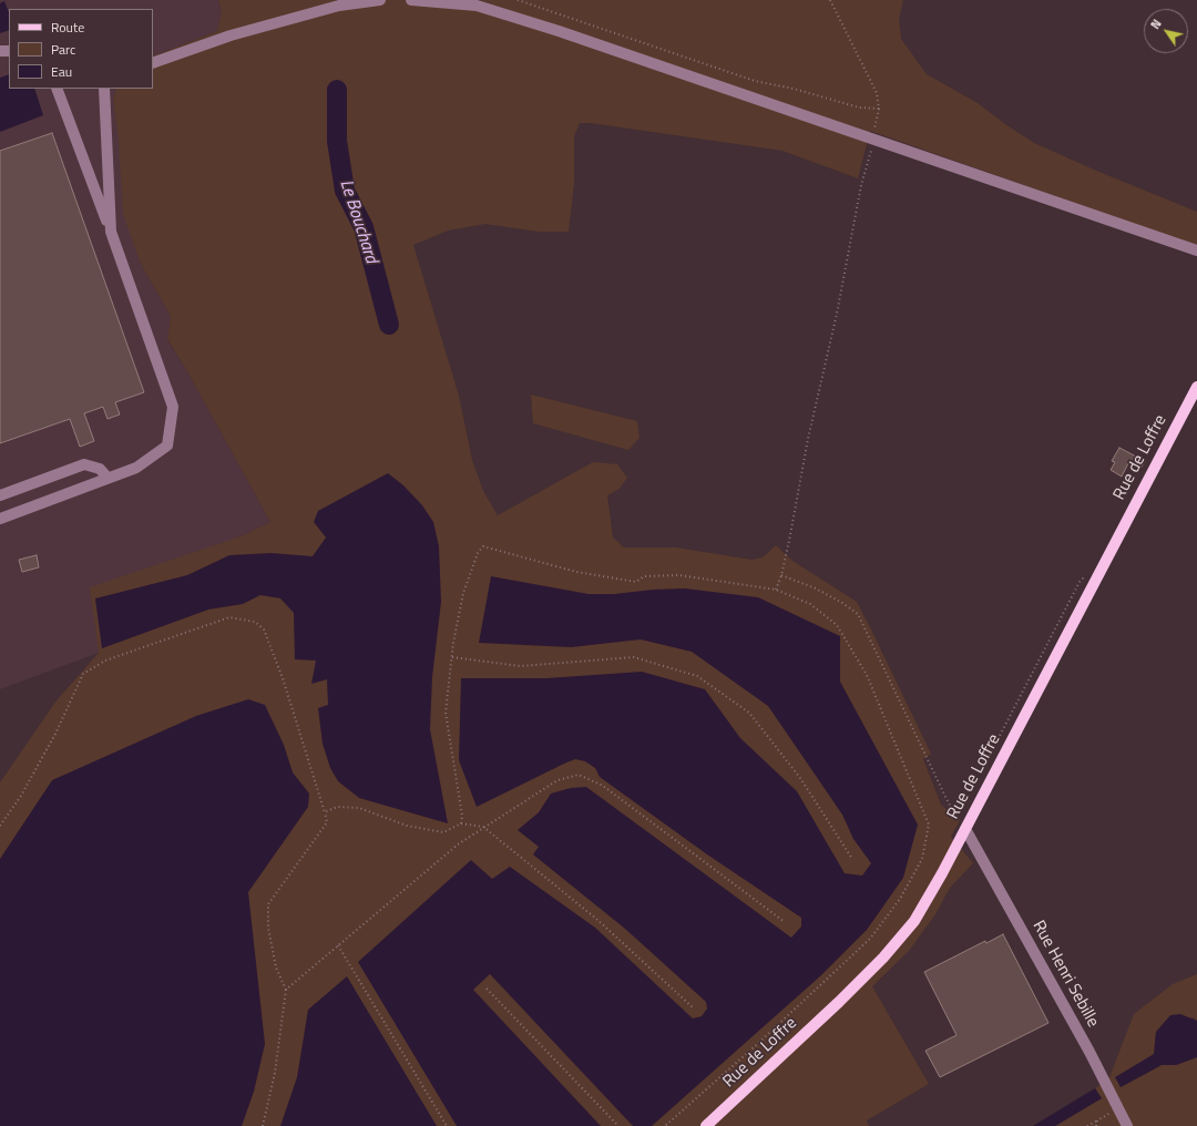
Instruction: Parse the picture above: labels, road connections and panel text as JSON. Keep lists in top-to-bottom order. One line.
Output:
{"streets":{"main road":["Rue de Loffre"],"lane":["Rue Henri Sebille"]},"crossings":[["Rue de Loffre","Rue Henri Sebille"]],"water":["Le Bouchard"],"legend":["Route","Parc","Eau"],"north":"top left"}
